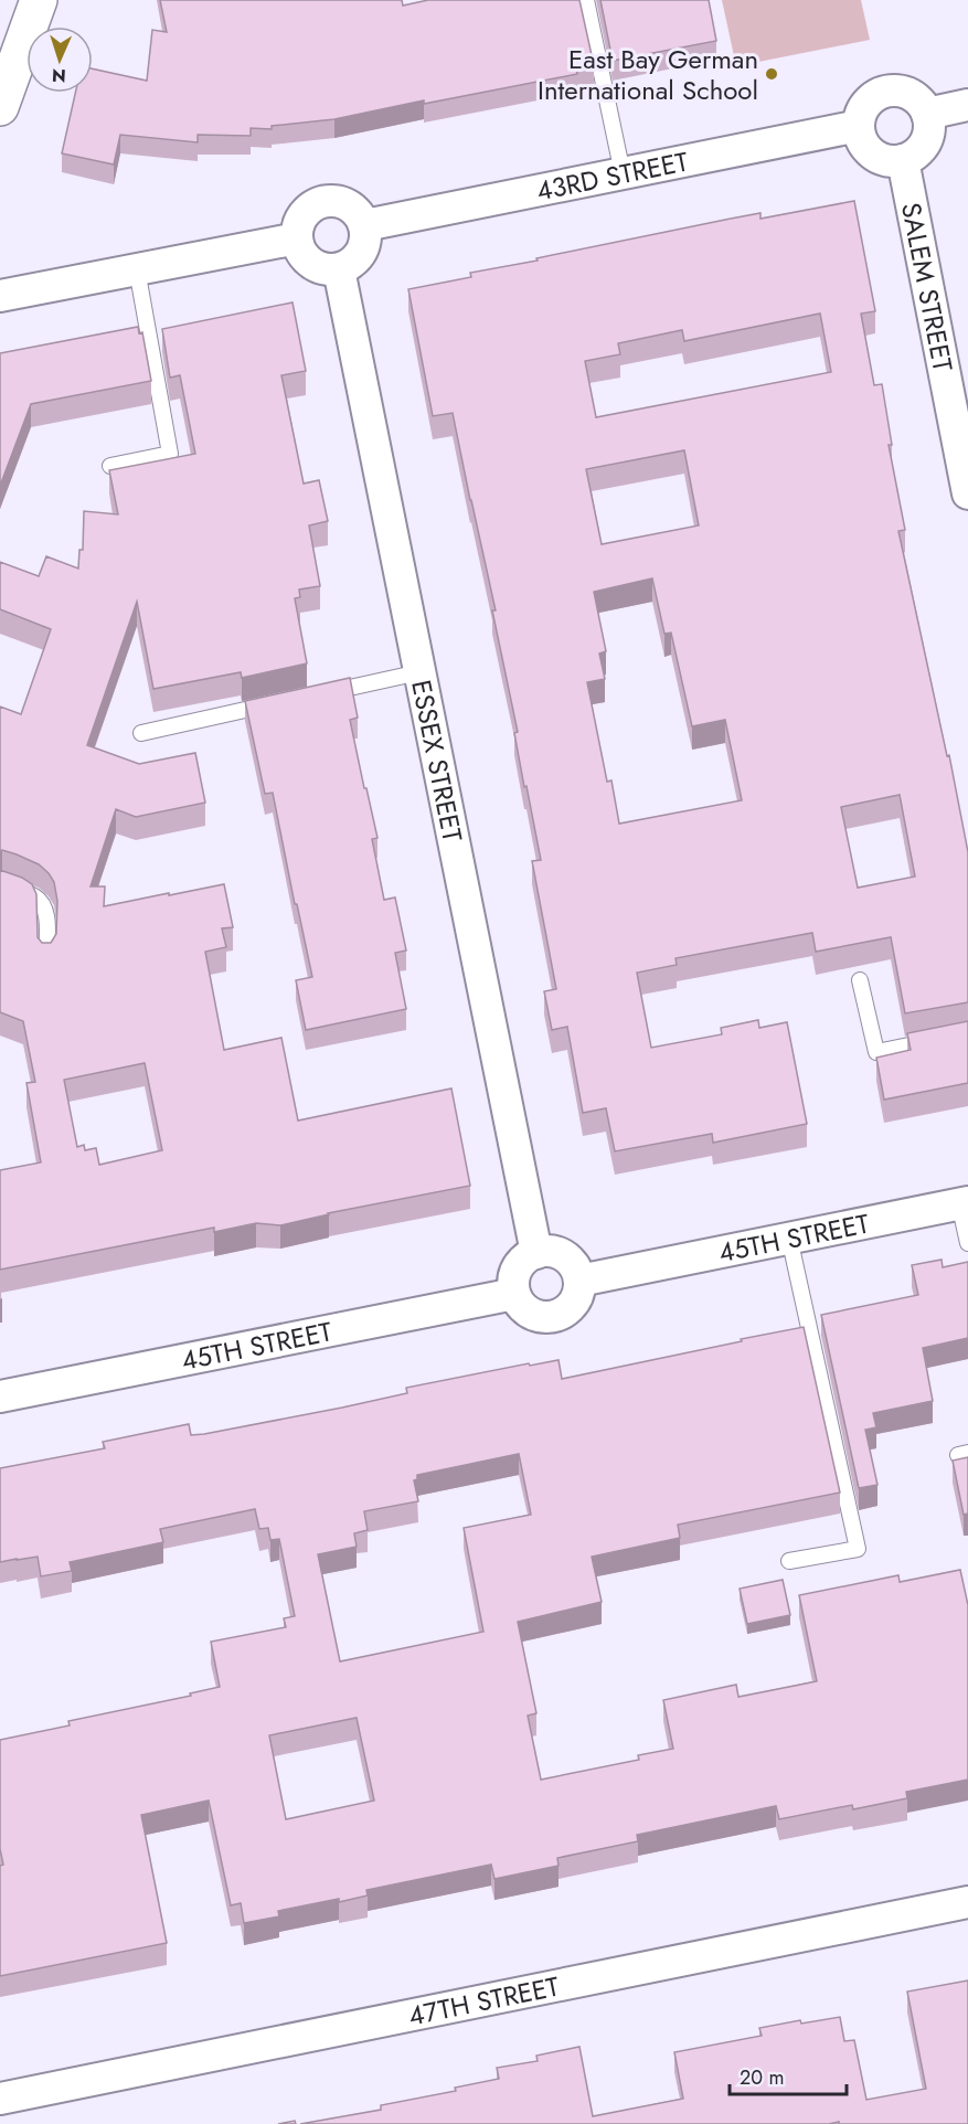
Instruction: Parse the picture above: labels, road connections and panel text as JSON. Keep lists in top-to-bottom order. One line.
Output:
{"streets":{"street":["43RD STREET","SALEM STREET","ESSEX STREET","45TH STREET","47TH STREET"]},"crossings":[["43RD STREET","SALEM STREET"],["43RD STREET","ESSEX STREET"],["ESSEX STREET","45TH STREET"]],"places":["East Bay German International School"],"scale_bar":"20 m","north":"bottom"}
